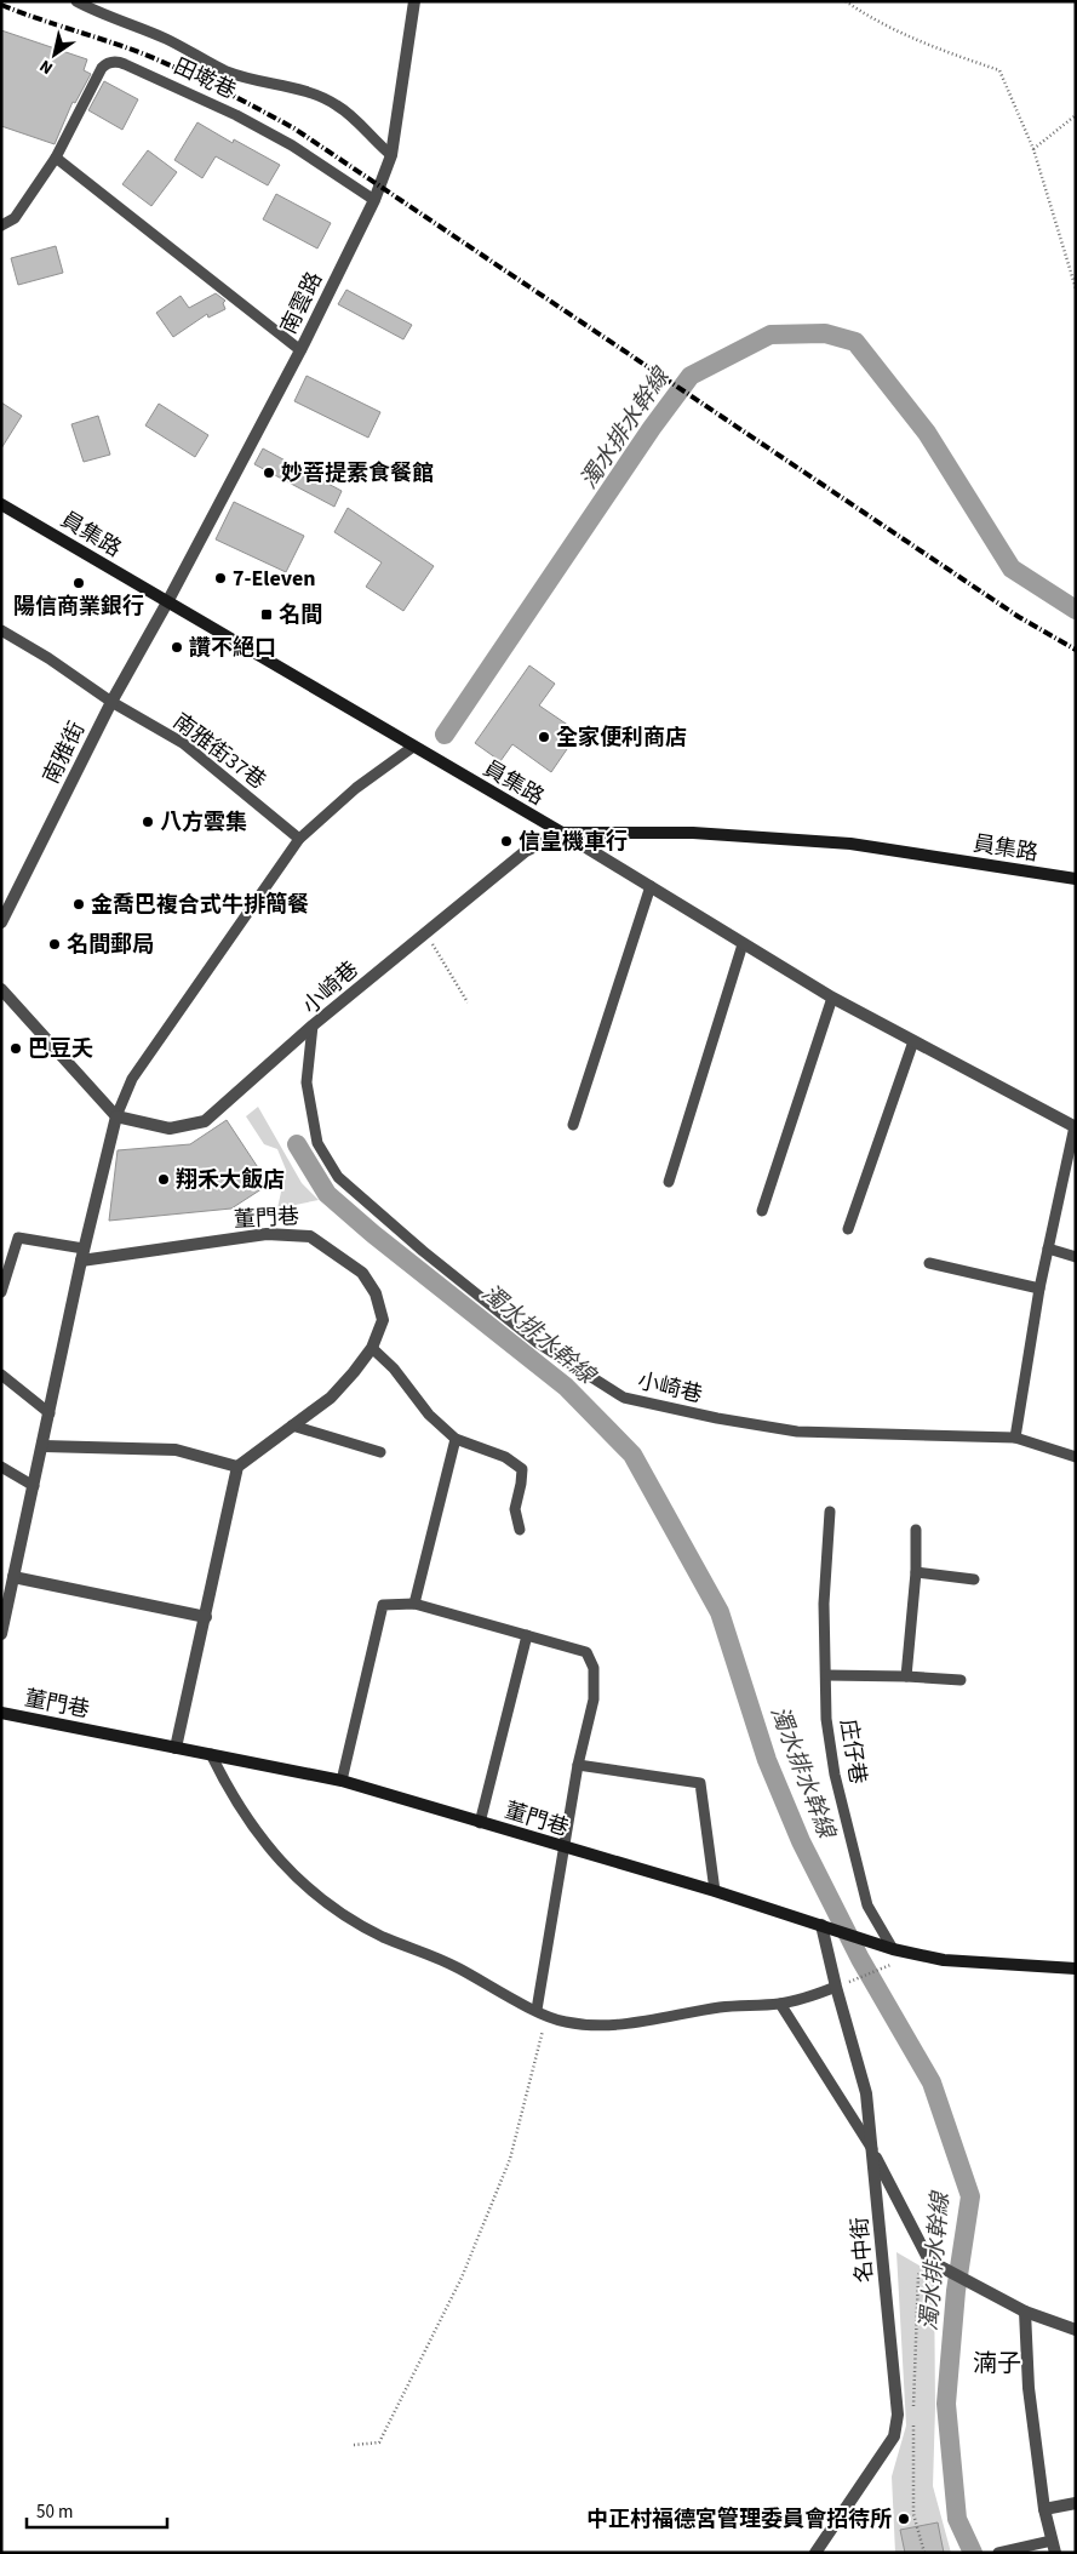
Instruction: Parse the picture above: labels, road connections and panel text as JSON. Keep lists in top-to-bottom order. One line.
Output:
{"streets":{"main road":["員集路","董門巷"],"street":["南雲路","南雅街","小崎巷","名中街"],"lane":["田墘巷","南雅街37巷","庄仔巷"]},"crossings":[["田墘巷","南雲路"],["南雲路","員集路"],["南雲路","南雅街"],["員集路","南雅街"],["員集路","小崎巷"],["南雅街37巷","南雅街"],["董門巷","庄仔巷"],["董門巷","名中街"]],"districts":["湳子"],"water":["濁水排水幹線"],"places":{"other":["妙菩提素食餐館","7-Eleven","陽信商業銀行","讚不絕口","全家便利商店","八方雲集","信皇機車行","金喬巴複合式牛排簡餐","名間郵局","巴豆夭","翔禾大飯店","中正村福德宮管理委員會招待所"],"transit":["名間"]},"scale_bar":"50 m","north":"bottom left"}
